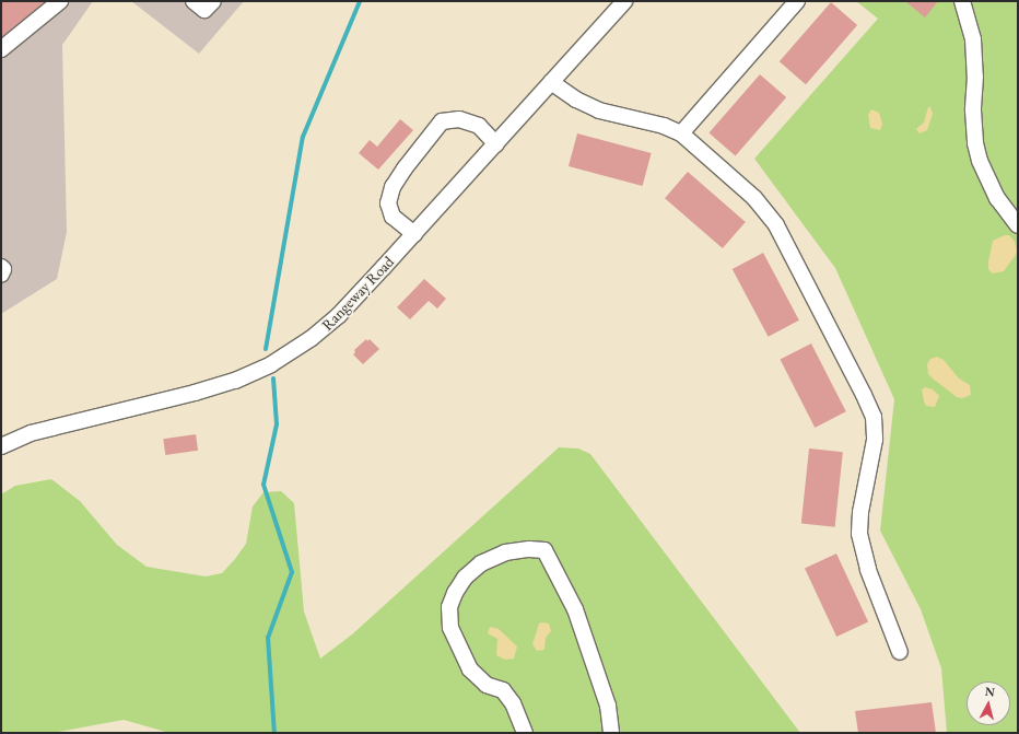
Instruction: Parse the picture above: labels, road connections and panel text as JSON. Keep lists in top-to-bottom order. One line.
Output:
{"streets":{"street":["Rangeway Road"]},"north":"top"}
